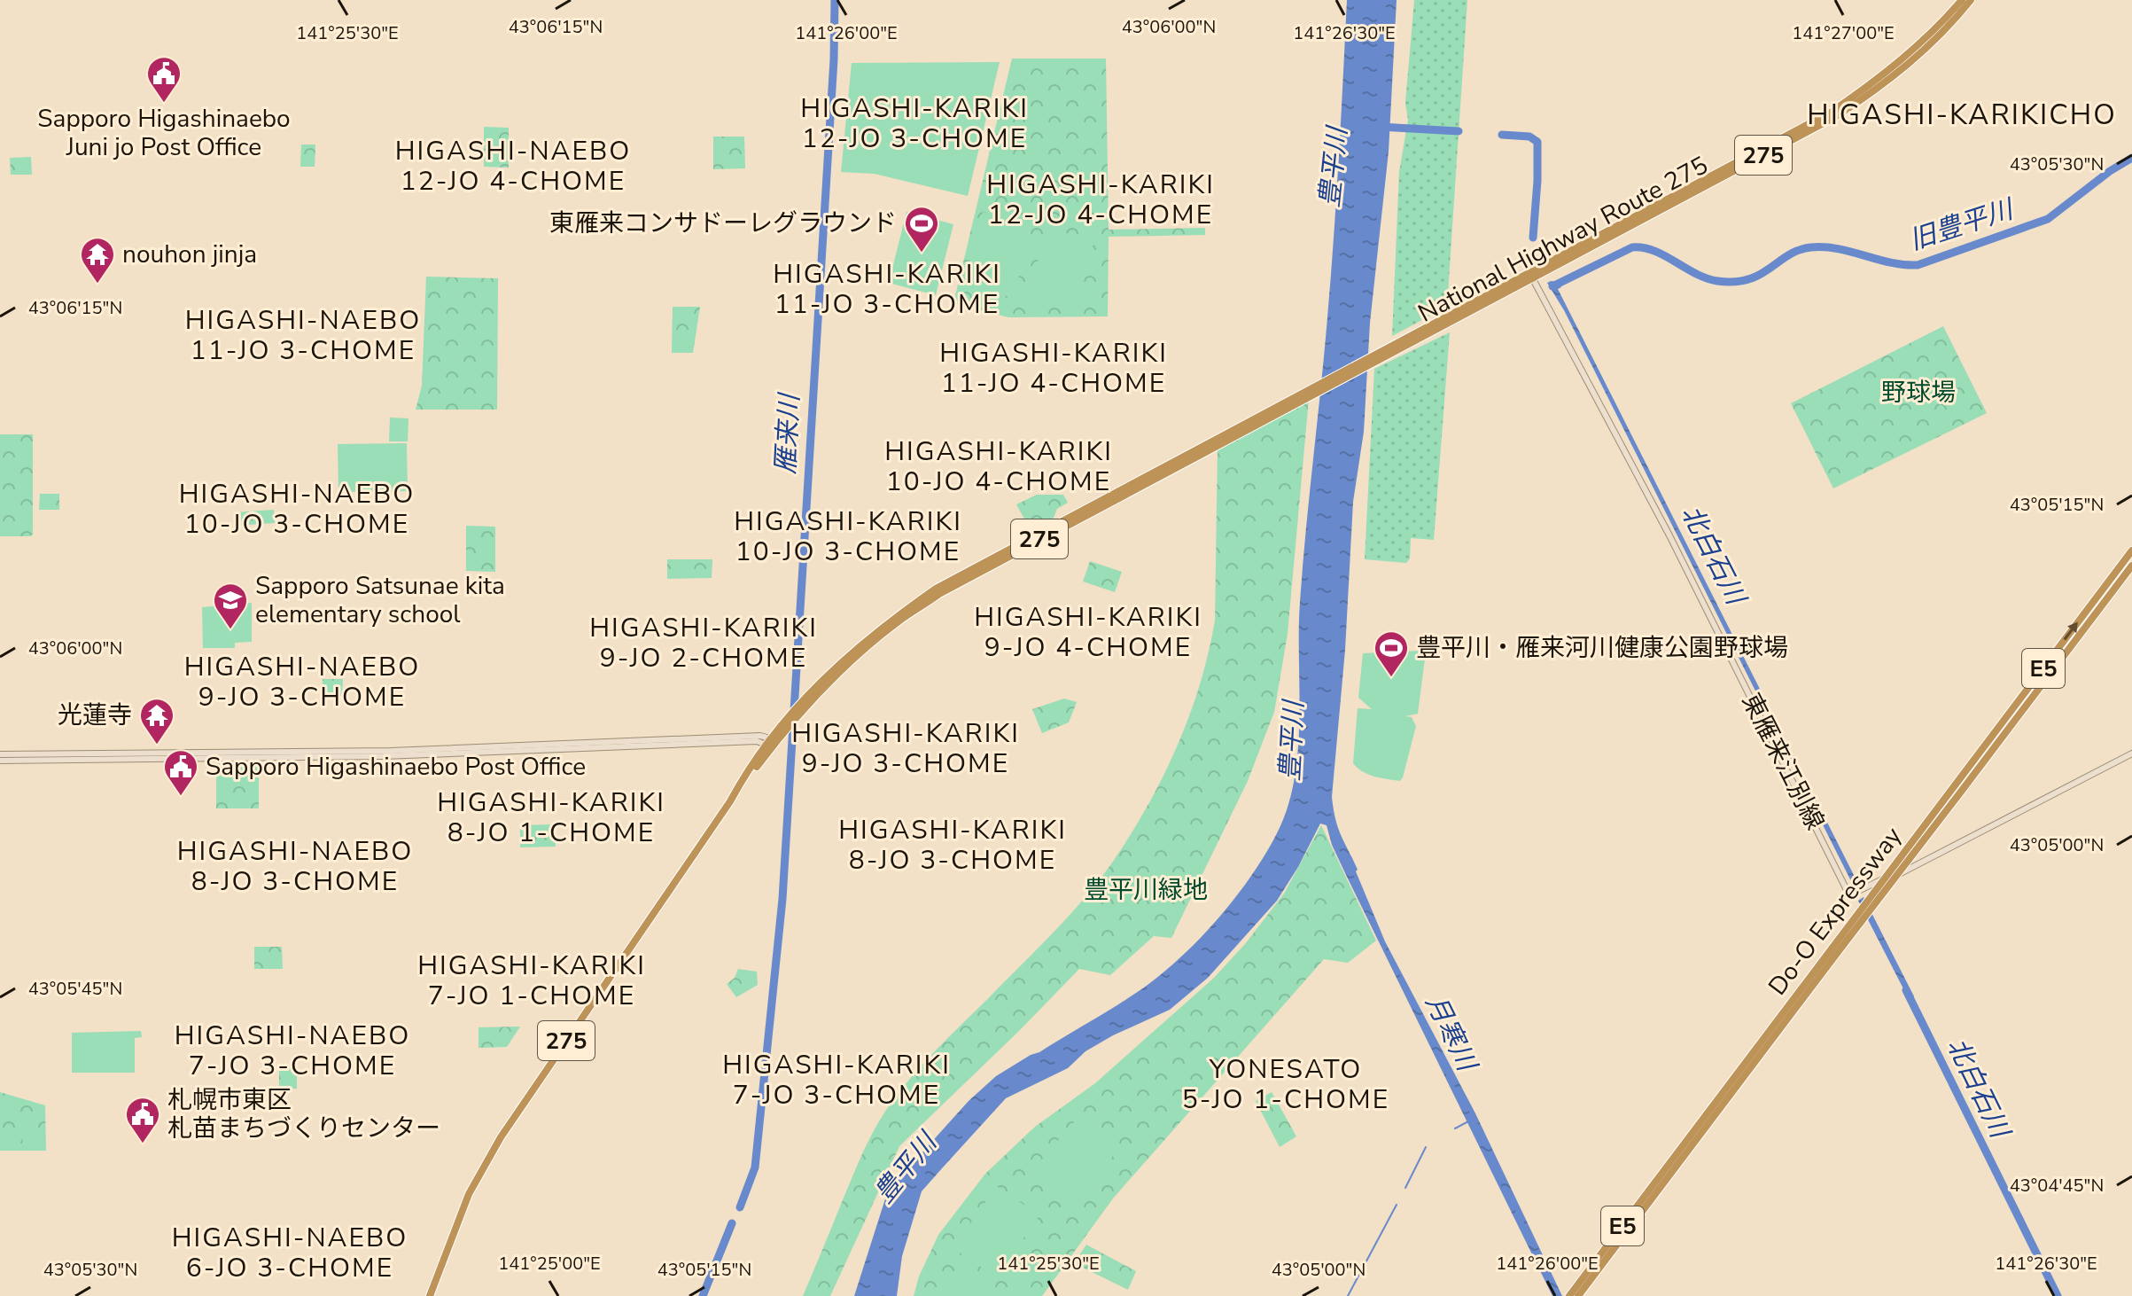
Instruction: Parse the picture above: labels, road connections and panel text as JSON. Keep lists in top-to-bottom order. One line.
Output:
{"streets":{"highway":["275","National Highway Route 275","E5","Do-O Expressway"],"main road":["東雁来江別線"]},"crossings":[["275","National Highway Route 275"],["National Highway Route 275","東雁来江別線"]],"districts":["HIGASHI-KARIKI 12-JO 3-CHOME","HIGASHI-KARIKICHO","HIGASHI-NAEBO 12-JO 4-CHOME","HIGASHI-KARIKI 12-JO 4-CHOME","HIGASHI-KARIKI 11-JO 3-CHOME","HIGASHI-NAEBO 11-JO 3-CHOME","HIGASHI-KARIKI 11-JO 4-CHOME","HIGASHI-KARIKI 10-JO 4-CHOME","HIGASHI-NAEBO 10-JO 3-CHOME","HIGASHI-KARIKI 10-JO 3-CHOME","HIGASHI-KARIKI 9-JO 4-CHOME","HIGASHI-KARIKI 9-JO 2-CHOME","HIGASHI-NAEBO 9-JO 3-CHOME","HIGASHI-KARIKI 9-JO 3-CHOME","HIGASHI-KARIKI 8-JO 1-CHOME","HIGASHI-KARIKI 8-JO 3-CHOME","HIGASHI-NAEBO 8-JO 3-CHOME","HIGASHI-KARIKI 7-JO 1-CHOME","HIGASHI-NAEBO 7-JO 3-CHOME","HIGASHI-KARIKI 7-JO 3-CHOME","YONESATO 5-JO 1-CHOME","HIGASHI-NAEBO 6-JO 3-CHOME"],"water":["豊平川","旧豊平川","雁来川","北白石川","月寒川"],"parks":["野球場","豊平川緑地"],"places":{"public building":["Sapporo Higashinaebo Juni jo Post Office","Sapporo Higashinaebo Post Office","札幌市東区 札苗まちづくりセンター"],"sports":["東雁来コンサドーレグラウンド","豊平川・雁来河川健康公園野球場"],"temple":["nouhon jinja","光蓮寺"],"school or university":["Sapporo Satsunae kita elementary school"]},"coordinates":["43°06'00\"N","43°06'15\"N","141°25'30\"E","141°26'00\"E","141°26'30\"E","141°27'00\"E","43°05'30\"N","43°05'15\"N","43°05'00\"N","43°05'45\"N","43°04'45\"N","141°25'00\"E"]}
